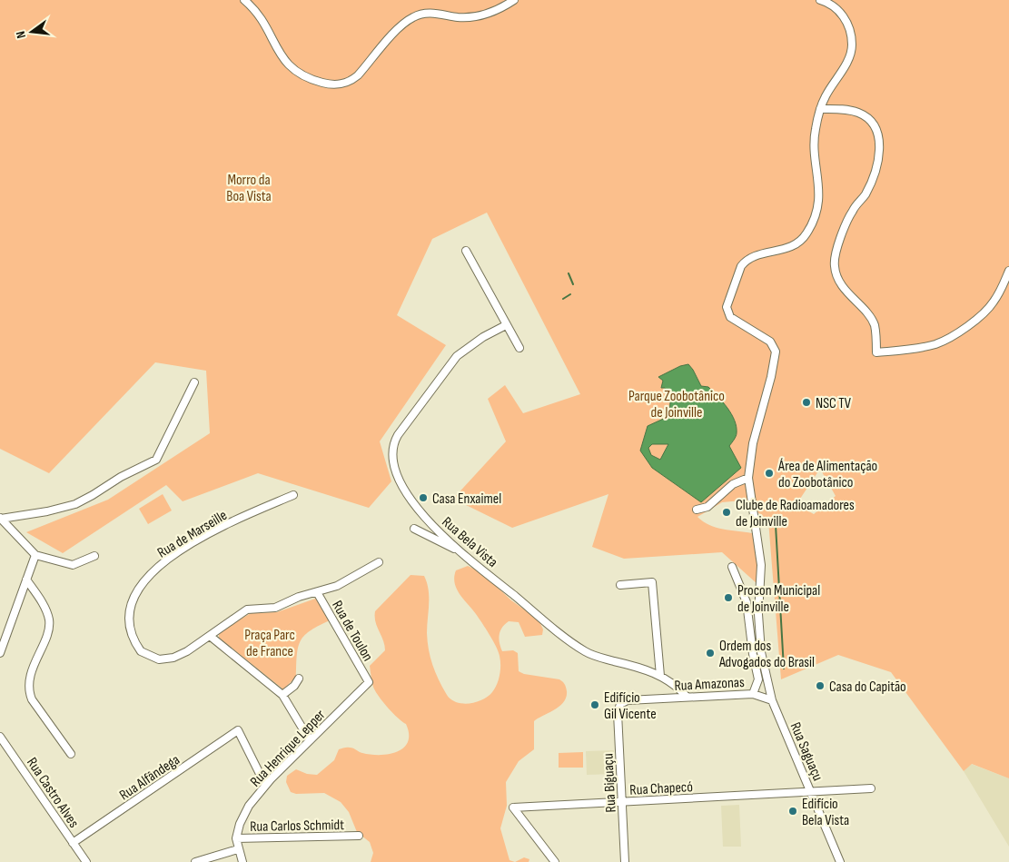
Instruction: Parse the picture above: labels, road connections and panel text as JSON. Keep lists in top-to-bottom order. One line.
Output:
{"streets":{"street":["Rua de Marseille","Rua Bela Vista","Rua de Toulon","Rua Amazonas","Rua Henrique Lepper","Rua Saguaçu","Rua Alfândega","Rua Biguaçu","Rua Chapecó","Rua Castro Alves","Rua Carlos Schmidt"]},"crossings":[["Rua de Marseille","Rua de Toulon"],["Rua Bela Vista","Rua Amazonas"],["Rua de Toulon","Rua Henrique Lepper"],["Rua Amazonas","Rua Saguaçu"],["Rua Amazonas","Rua Biguaçu"],["Rua Henrique Lepper","Rua Alfândega"],["Rua Henrique Lepper","Rua Carlos Schmidt"],["Rua Saguaçu","Rua Chapecó"],["Rua Alfândega","Rua Castro Alves"],["Rua Biguaçu","Rua Chapecó"]],"parks":["Morro da Boa Vista","Parque Zoobotânico de Joinville","Praça Parc de France"],"places":["NSC TV","Área de Alimentação do Zoobotânico","Casa Enxaimel","Clube de Radioamadores de Joinville","Procon Municipal de Joinville","Ordem dos Advogados do Brasil","Casa do Capitão","Edifício Gil Vicente","Edifício Bela Vista"],"north":"left"}
